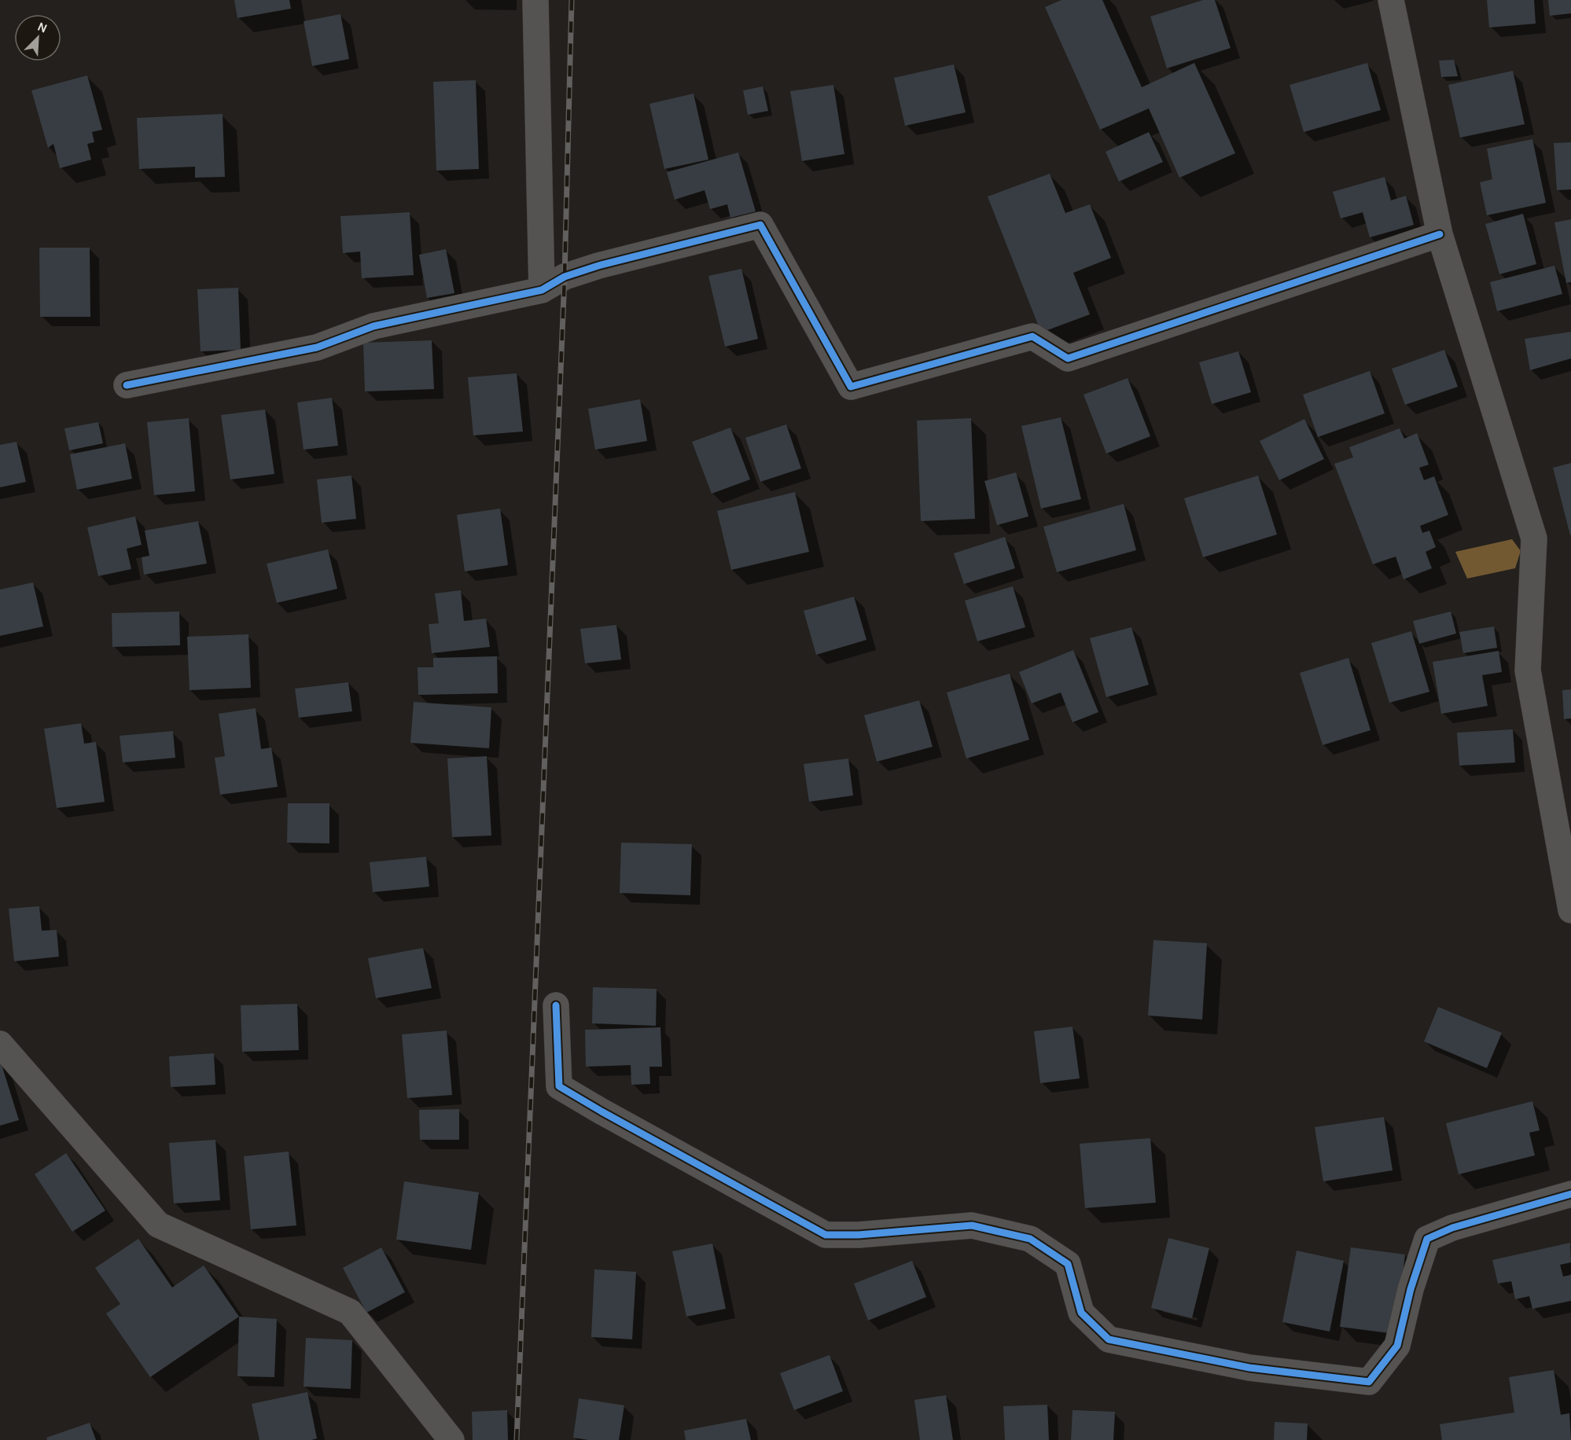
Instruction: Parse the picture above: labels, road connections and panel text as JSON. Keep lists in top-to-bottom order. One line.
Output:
{"north":"top right"}
